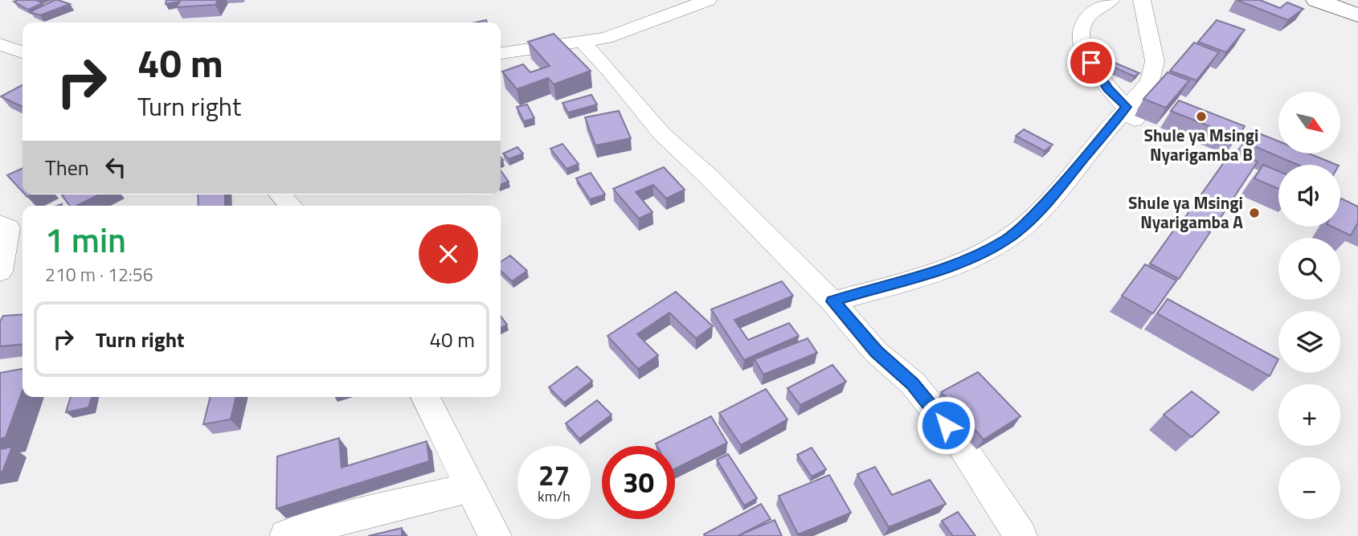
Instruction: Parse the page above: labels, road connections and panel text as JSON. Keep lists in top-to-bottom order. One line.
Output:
{"places":["Shule ya Msingi Nyarigamba B","Shule ya Msingi Nyarigamba A"],"north":"bottom right","page":{"turn":["40 m","Turn right"],"map_buttons":["+","−"],"then":"Then","heading":["1 min","210 m · 12:56"],"list":[{"name":"Turn right","value":"40 m"}],"speed":"27 km/h","limit":"30"}}
